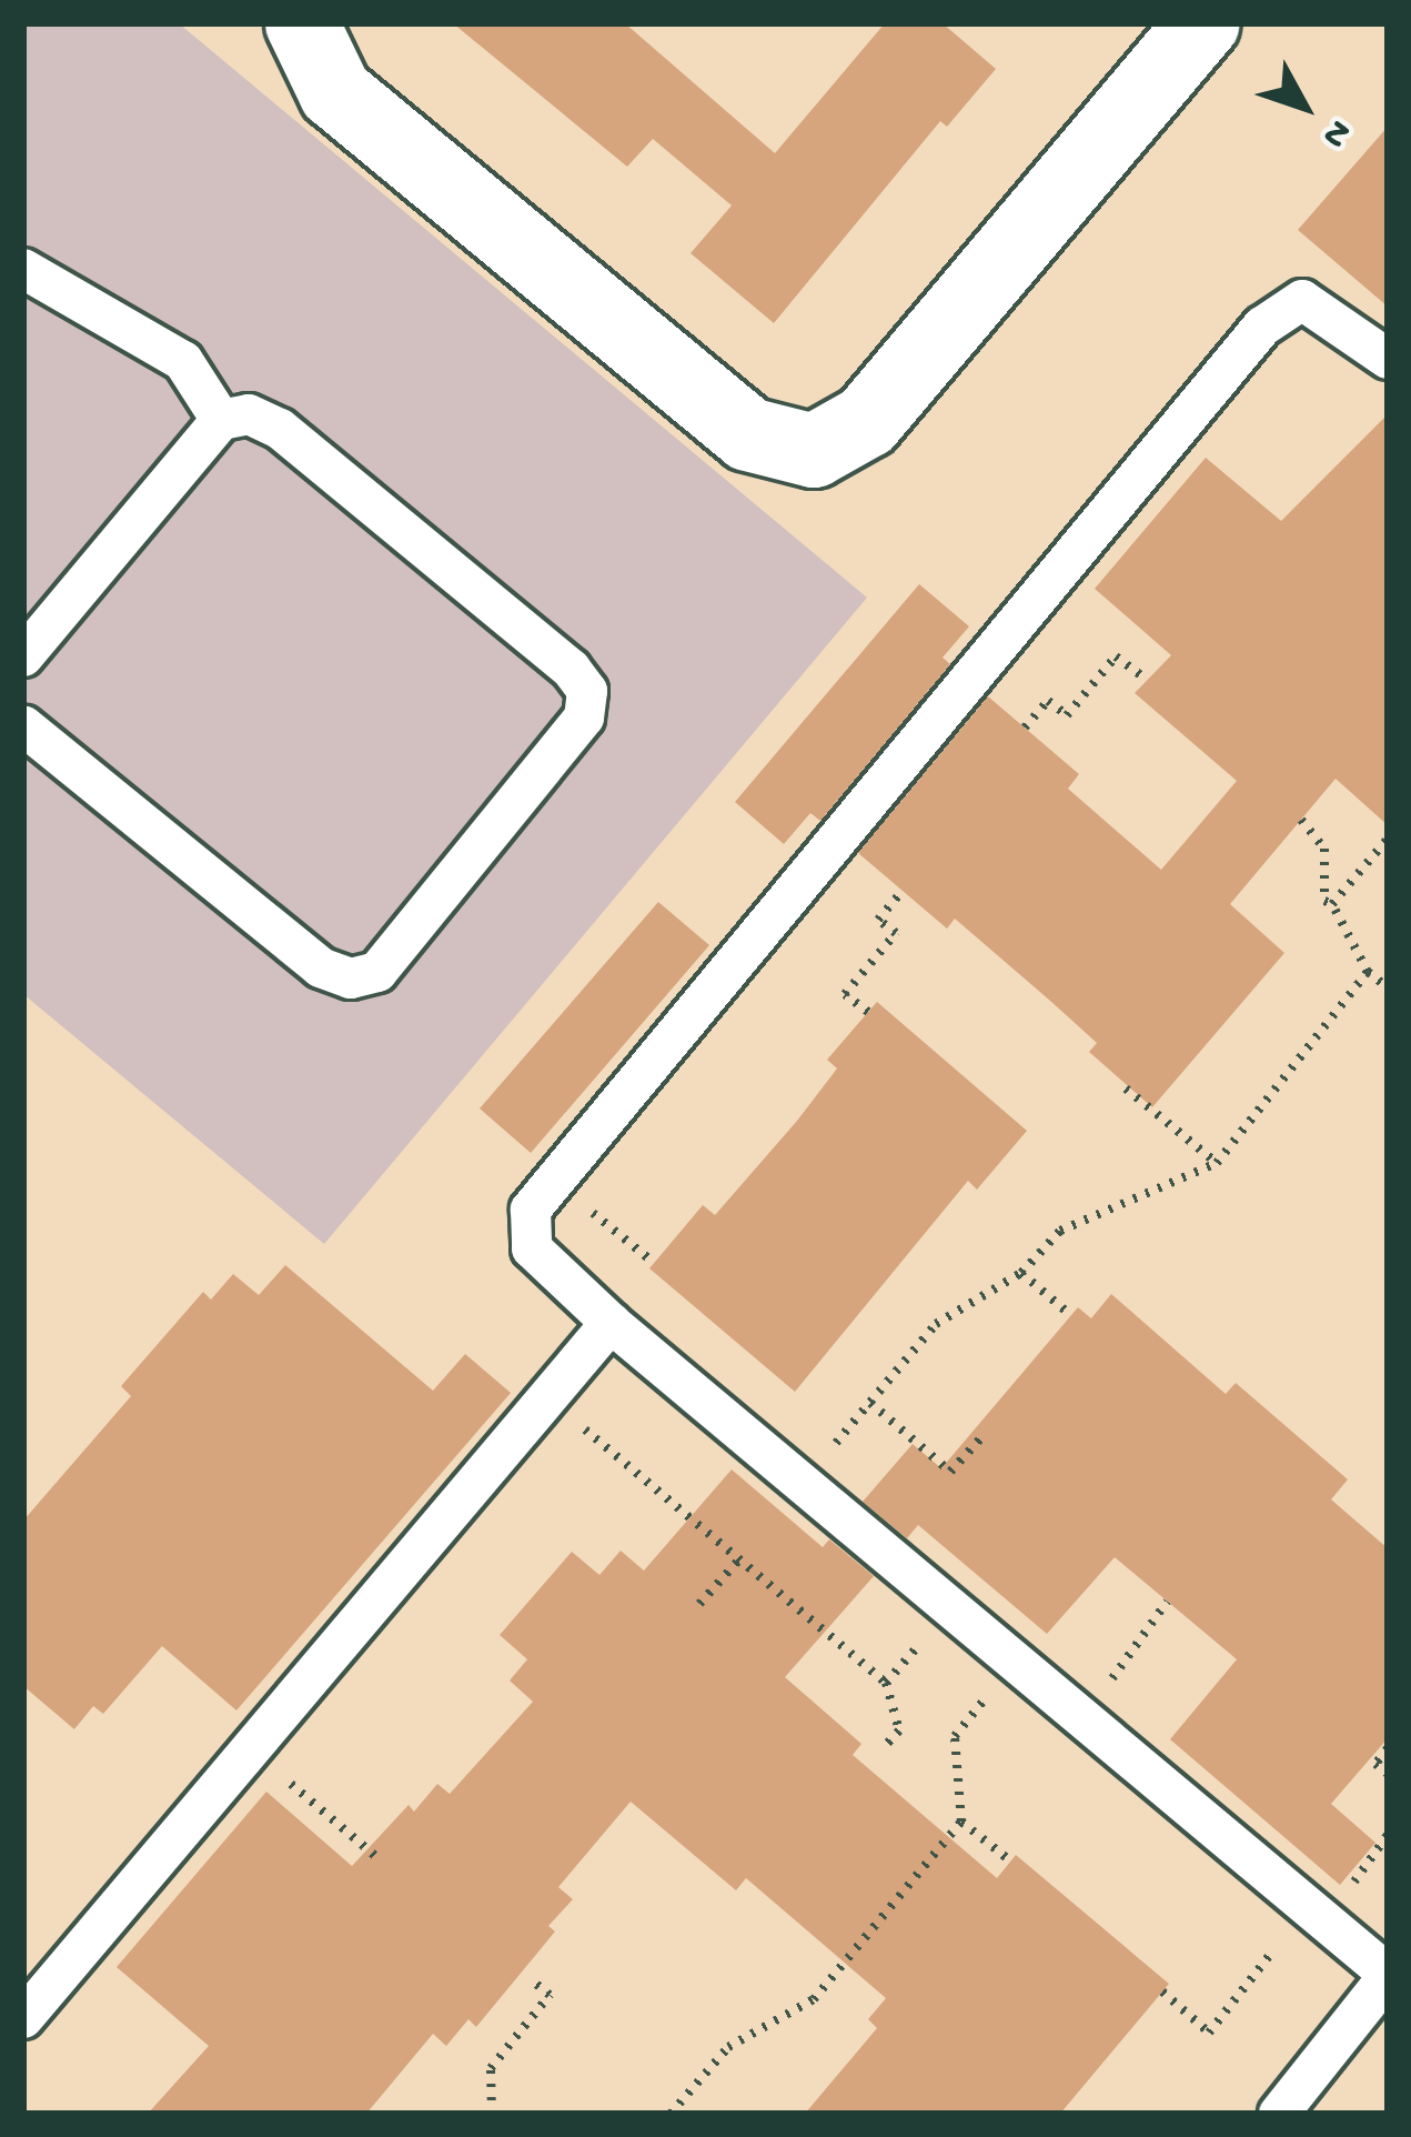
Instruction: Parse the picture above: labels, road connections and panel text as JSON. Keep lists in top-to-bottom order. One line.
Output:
{"north":"bottom right"}
